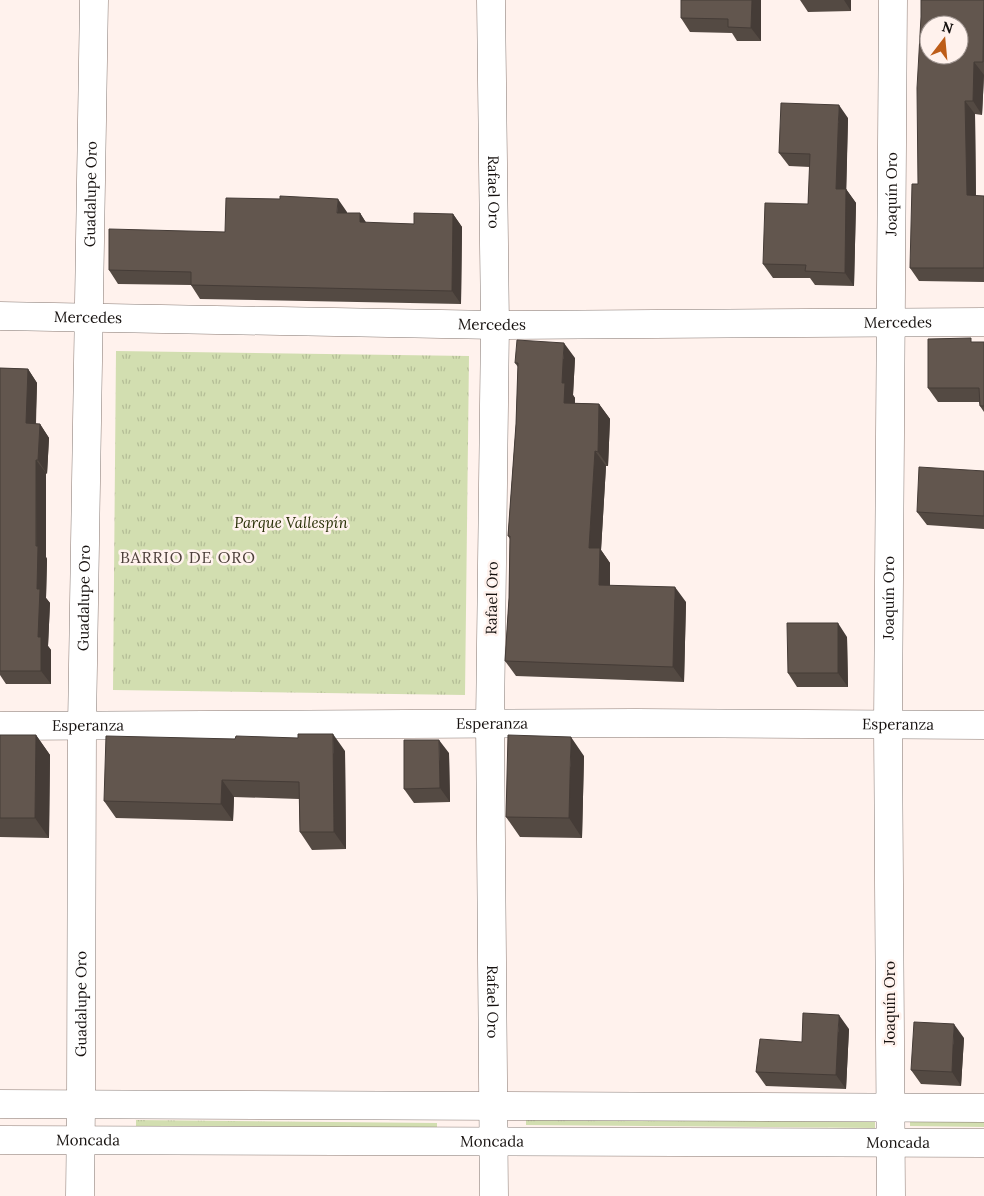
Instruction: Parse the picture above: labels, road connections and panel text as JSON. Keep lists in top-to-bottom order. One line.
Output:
{"streets":{"street":["Guadalupe Oro","Rafael Oro","Joaquín Oro","Mercedes","Esperanza","Moncada"]},"crossings":[["Guadalupe Oro","Mercedes"],["Guadalupe Oro","Esperanza"],["Guadalupe Oro","Moncada"],["Rafael Oro","Mercedes"],["Rafael Oro","Esperanza"],["Rafael Oro","Moncada"],["Joaquín Oro","Mercedes"],["Joaquín Oro","Esperanza"],["Joaquín Oro","Moncada"]],"districts":["BARRIO DE ORO"],"parks":["Parque Vallespín"],"north":"top"}
